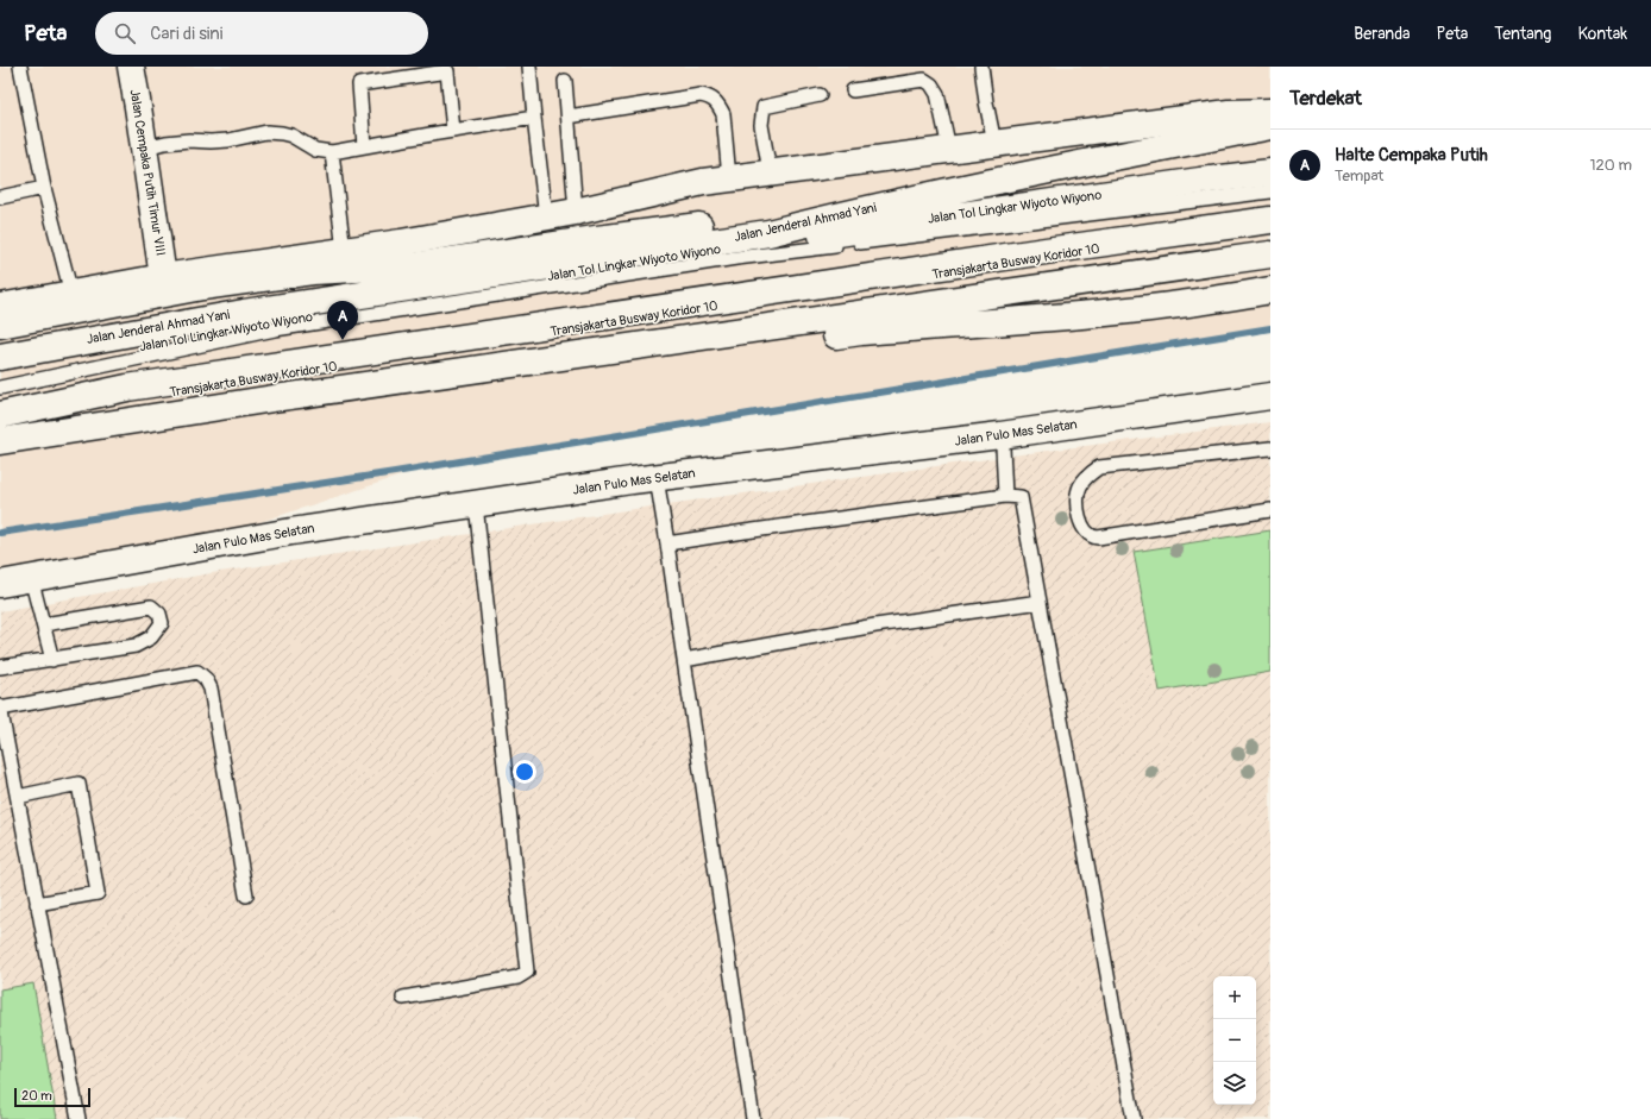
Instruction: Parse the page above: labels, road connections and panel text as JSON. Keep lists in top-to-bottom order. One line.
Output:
{"streets":{"main road":["Jalan Cempaka Putih Timur VIII","Jalan Tol Lingkar Wiyoto Wiyono","Jalan Jenderal Ahmad Yani","Jalan Pulo Mas Selatan"],"lane":["Transjakarta Busway Koridor 10"]},"scale_bar":"20 m","page":{"header":"Peta","search":"Cari di sini","nav":["Beranda","Peta","Tentang","Kontak"],"heading":"Terdekat","list":[{"mark":"A","name":"Halte Cempaka Putih","note":"Tempat","value":"120 m"}],"pins":"A","map_buttons":["+","−"],"scale":"20 m"}}
